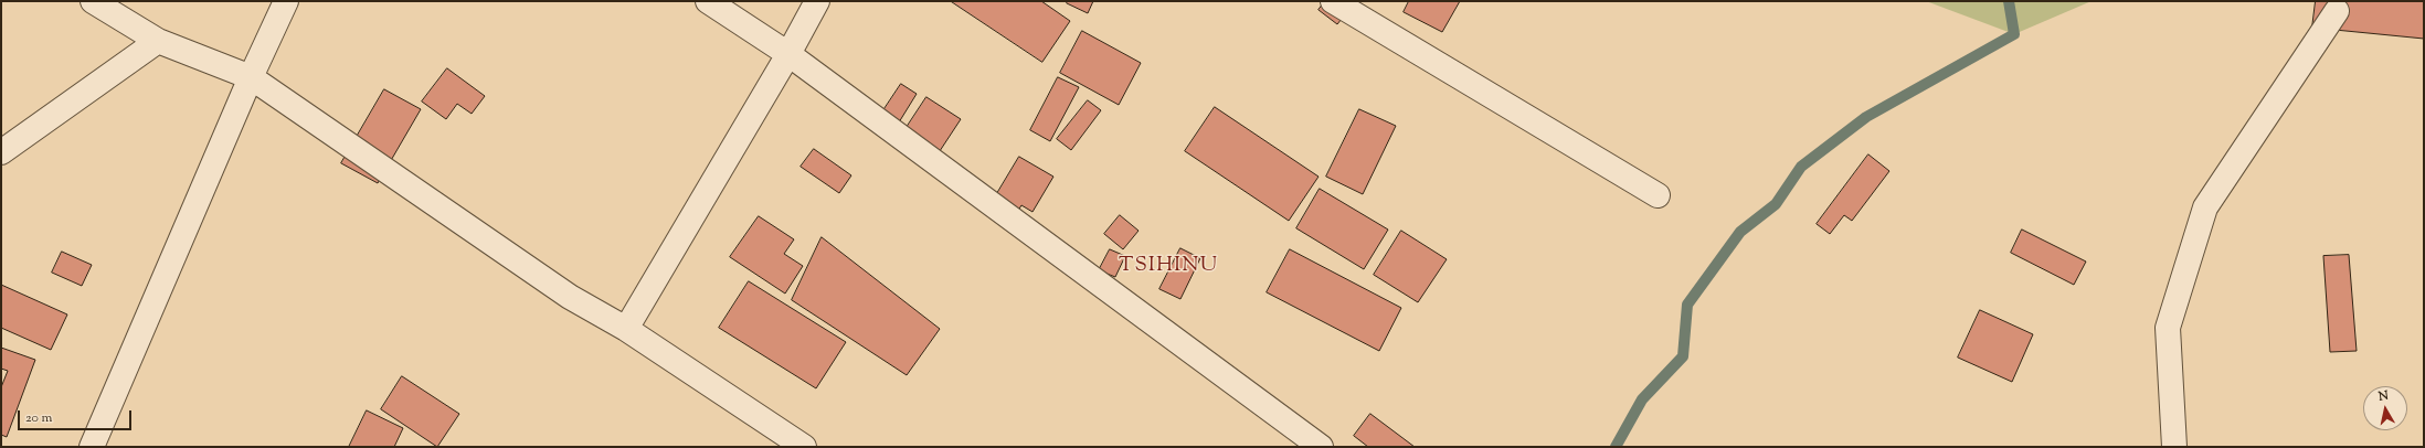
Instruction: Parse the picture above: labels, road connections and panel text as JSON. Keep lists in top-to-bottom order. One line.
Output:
{"districts":["TSIHINU"],"scale_bar":"20 m","north":"top"}
